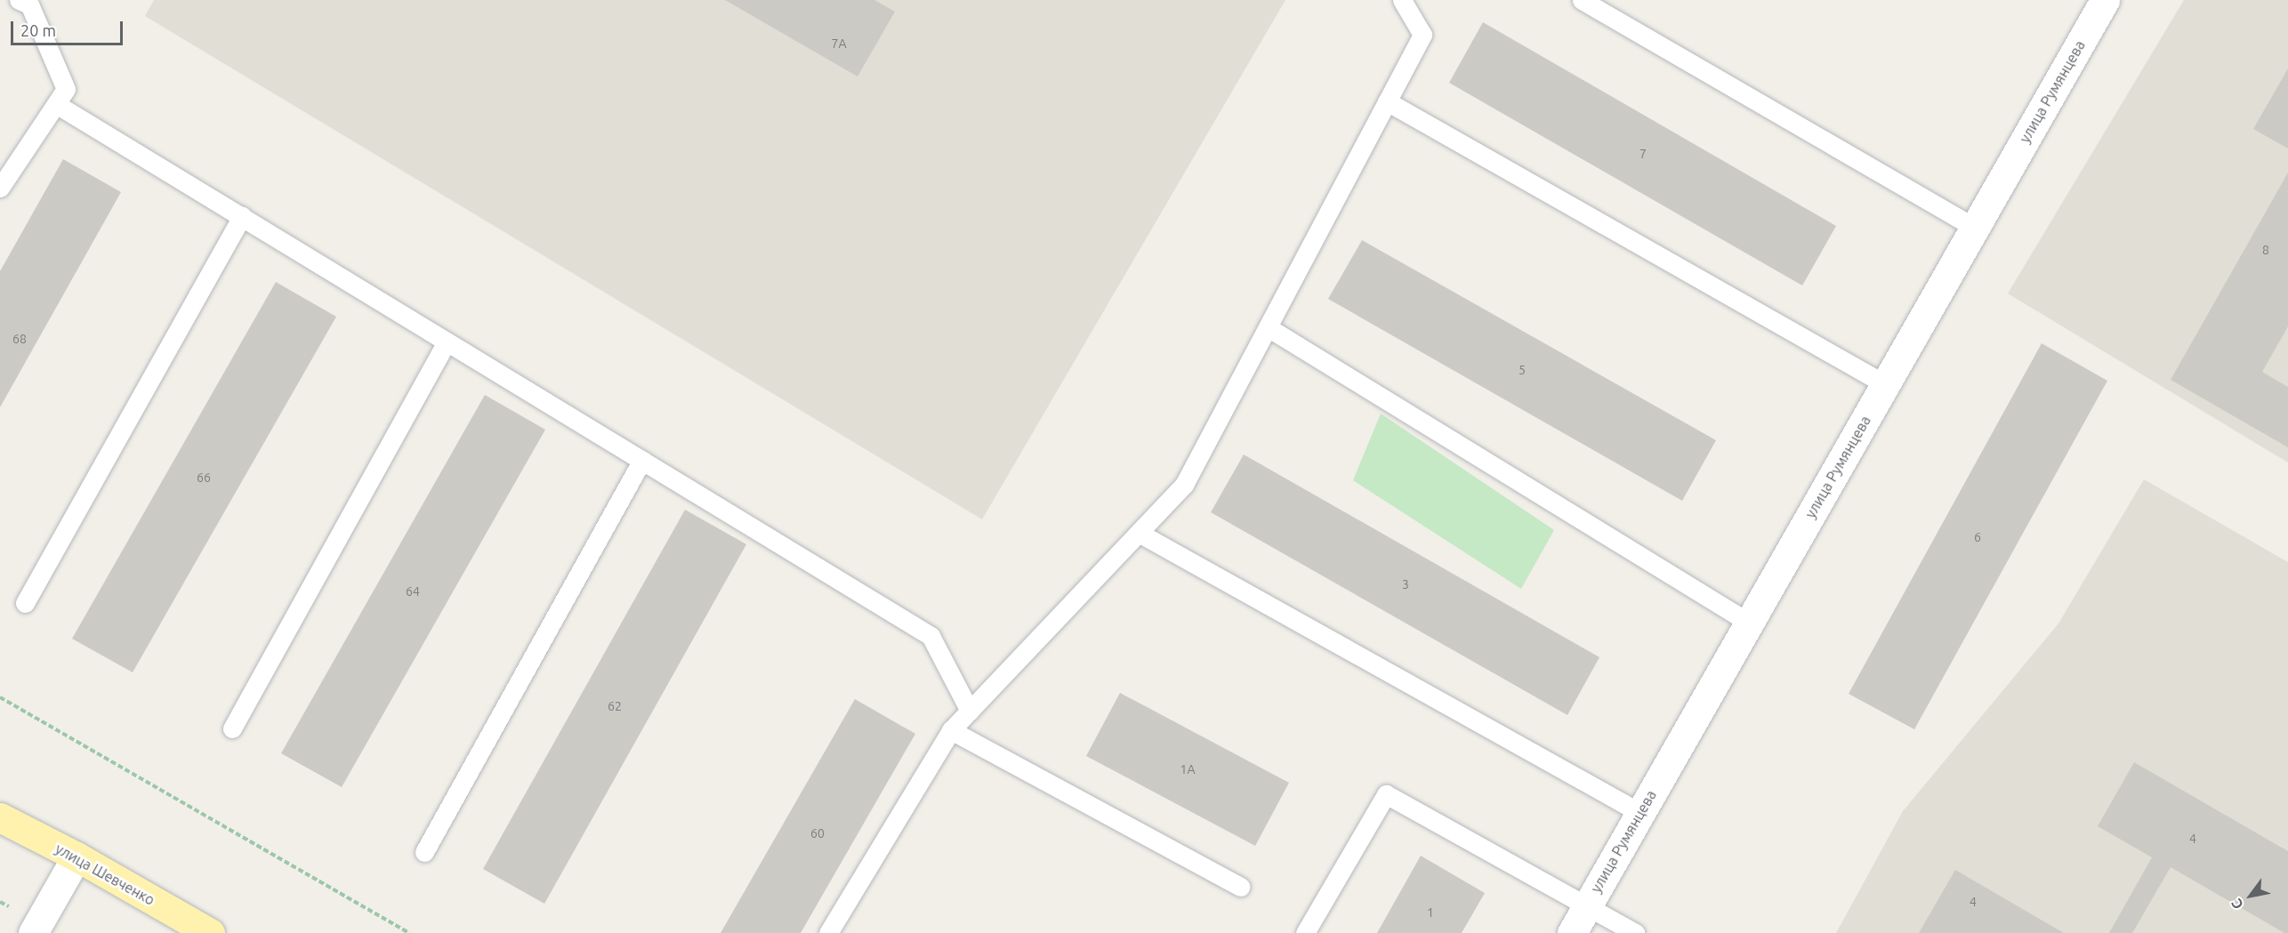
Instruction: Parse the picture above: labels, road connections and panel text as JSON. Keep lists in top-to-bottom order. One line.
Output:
{"streets":{"main road":["улица Румянцева","улица Шевченко"]},"house_numbers":["7А","7","8","68","5","66","6","3","64","62","1А","60","4","4","1"],"scale_bar":"20 m","north":"bottom left"}
